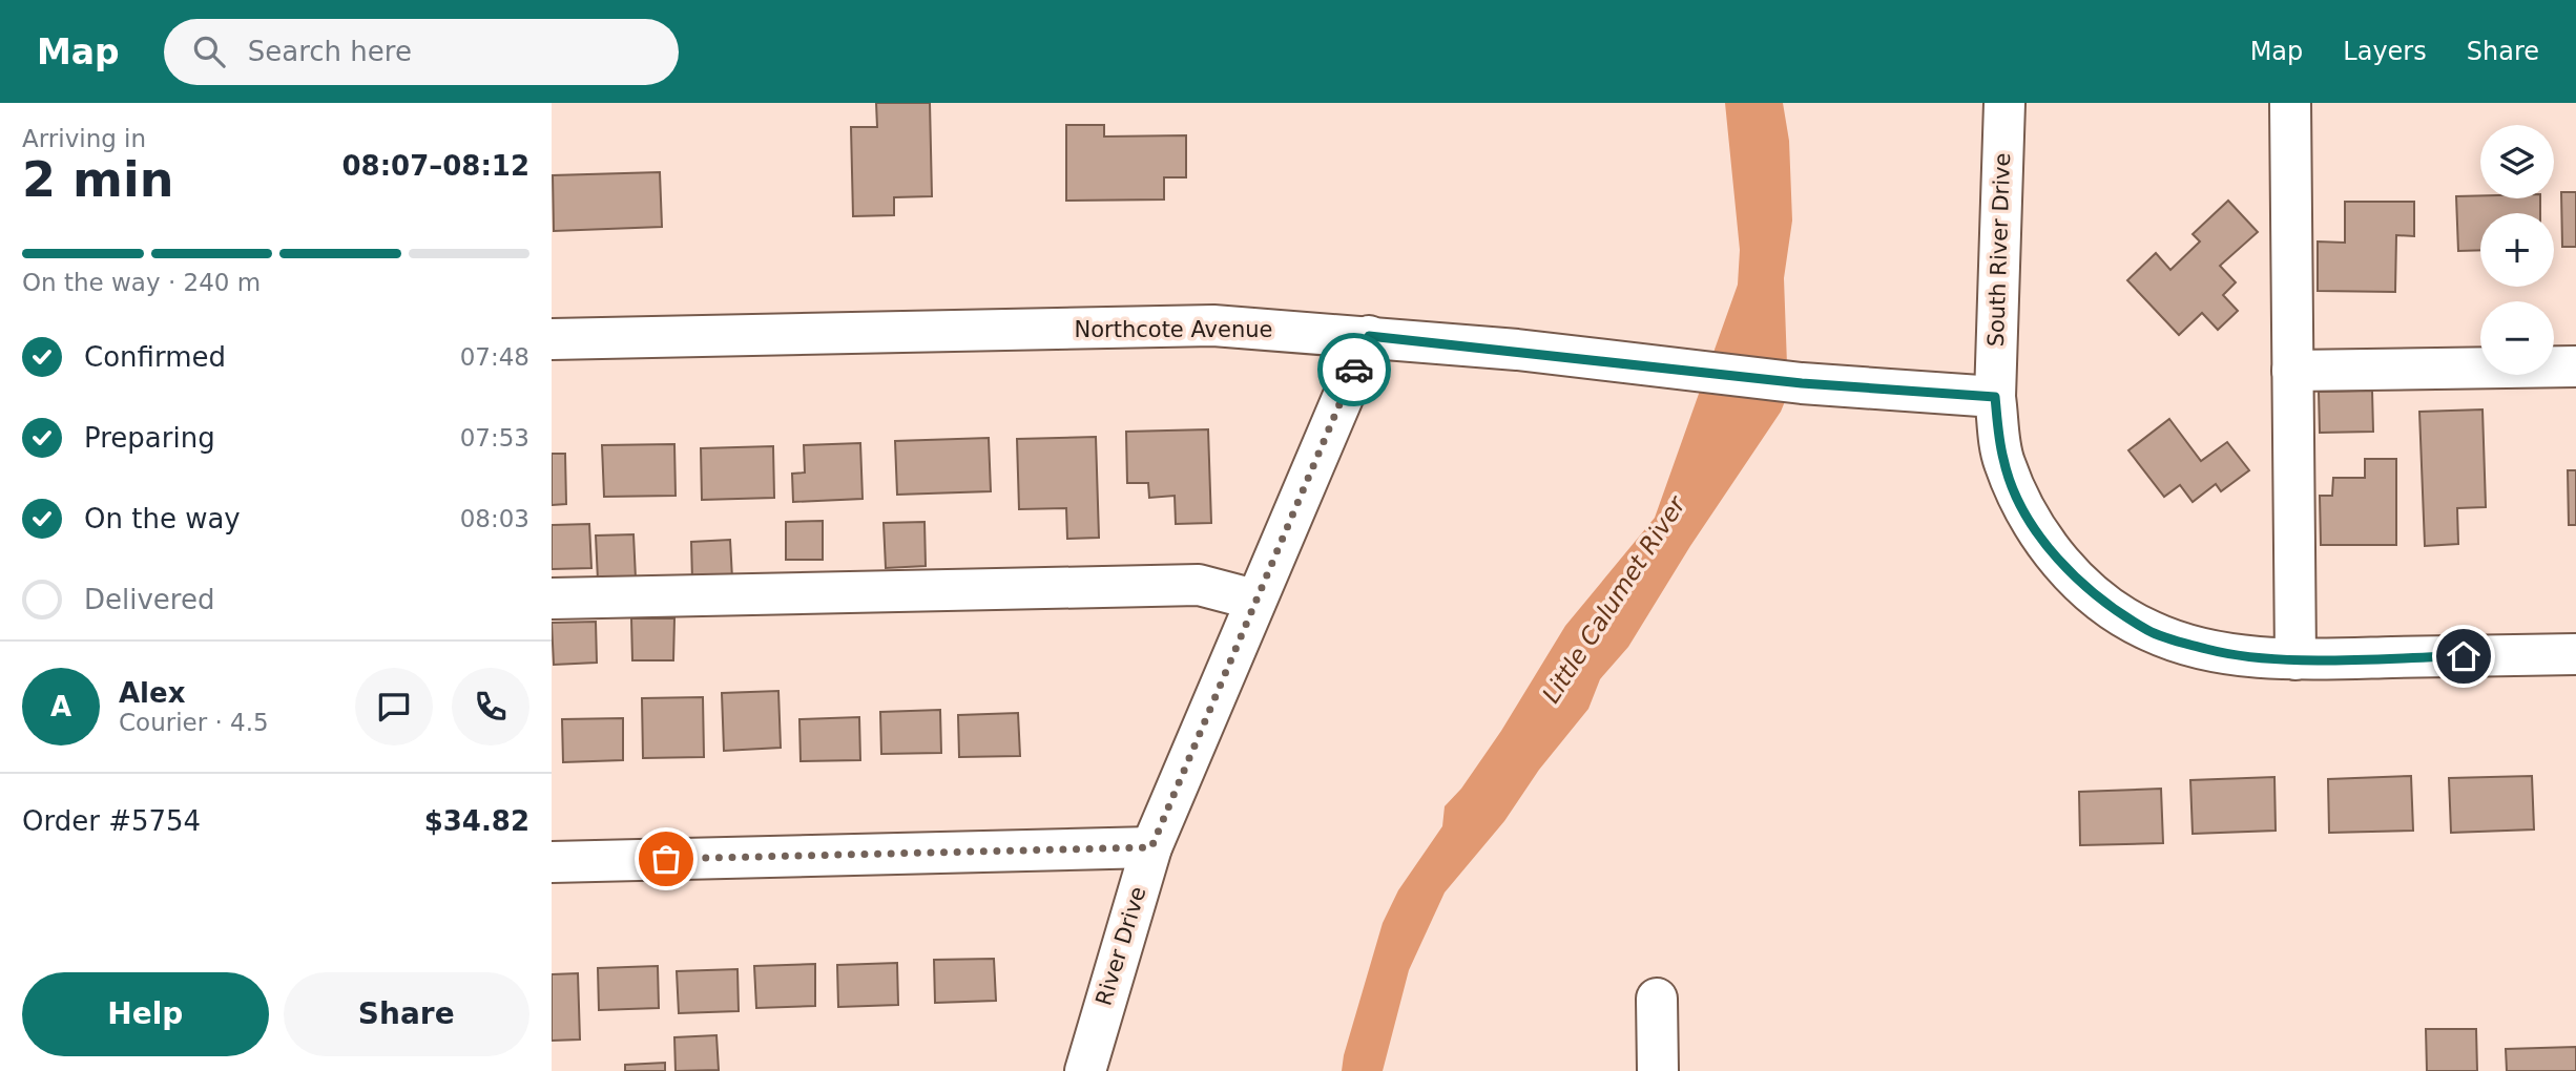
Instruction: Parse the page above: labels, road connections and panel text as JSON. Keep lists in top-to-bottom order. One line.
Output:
{"streets":{"street":["South River Drive","Northcote Avenue","River Drive"]},"crossings":[["South River Drive","Northcote Avenue"],["Northcote Avenue","River Drive"]],"water":["Little Calumet River"],"page":{"header":"Map","search":"Search here","nav":["Map","Layers","Share"],"heading":["2 min","Arriving in","08:07–08:12"],"panel":["Alex","Courier · 4.5","Order #5754","$34.82"],"map_buttons":["+","−"],"bar":"On the way · 240 m","list":[["Confirmed","07:48"],["Preparing","07:53"],["On the way","08:03"],"Delivered"],"round":"A","buttons":["Help","Share"]}}
